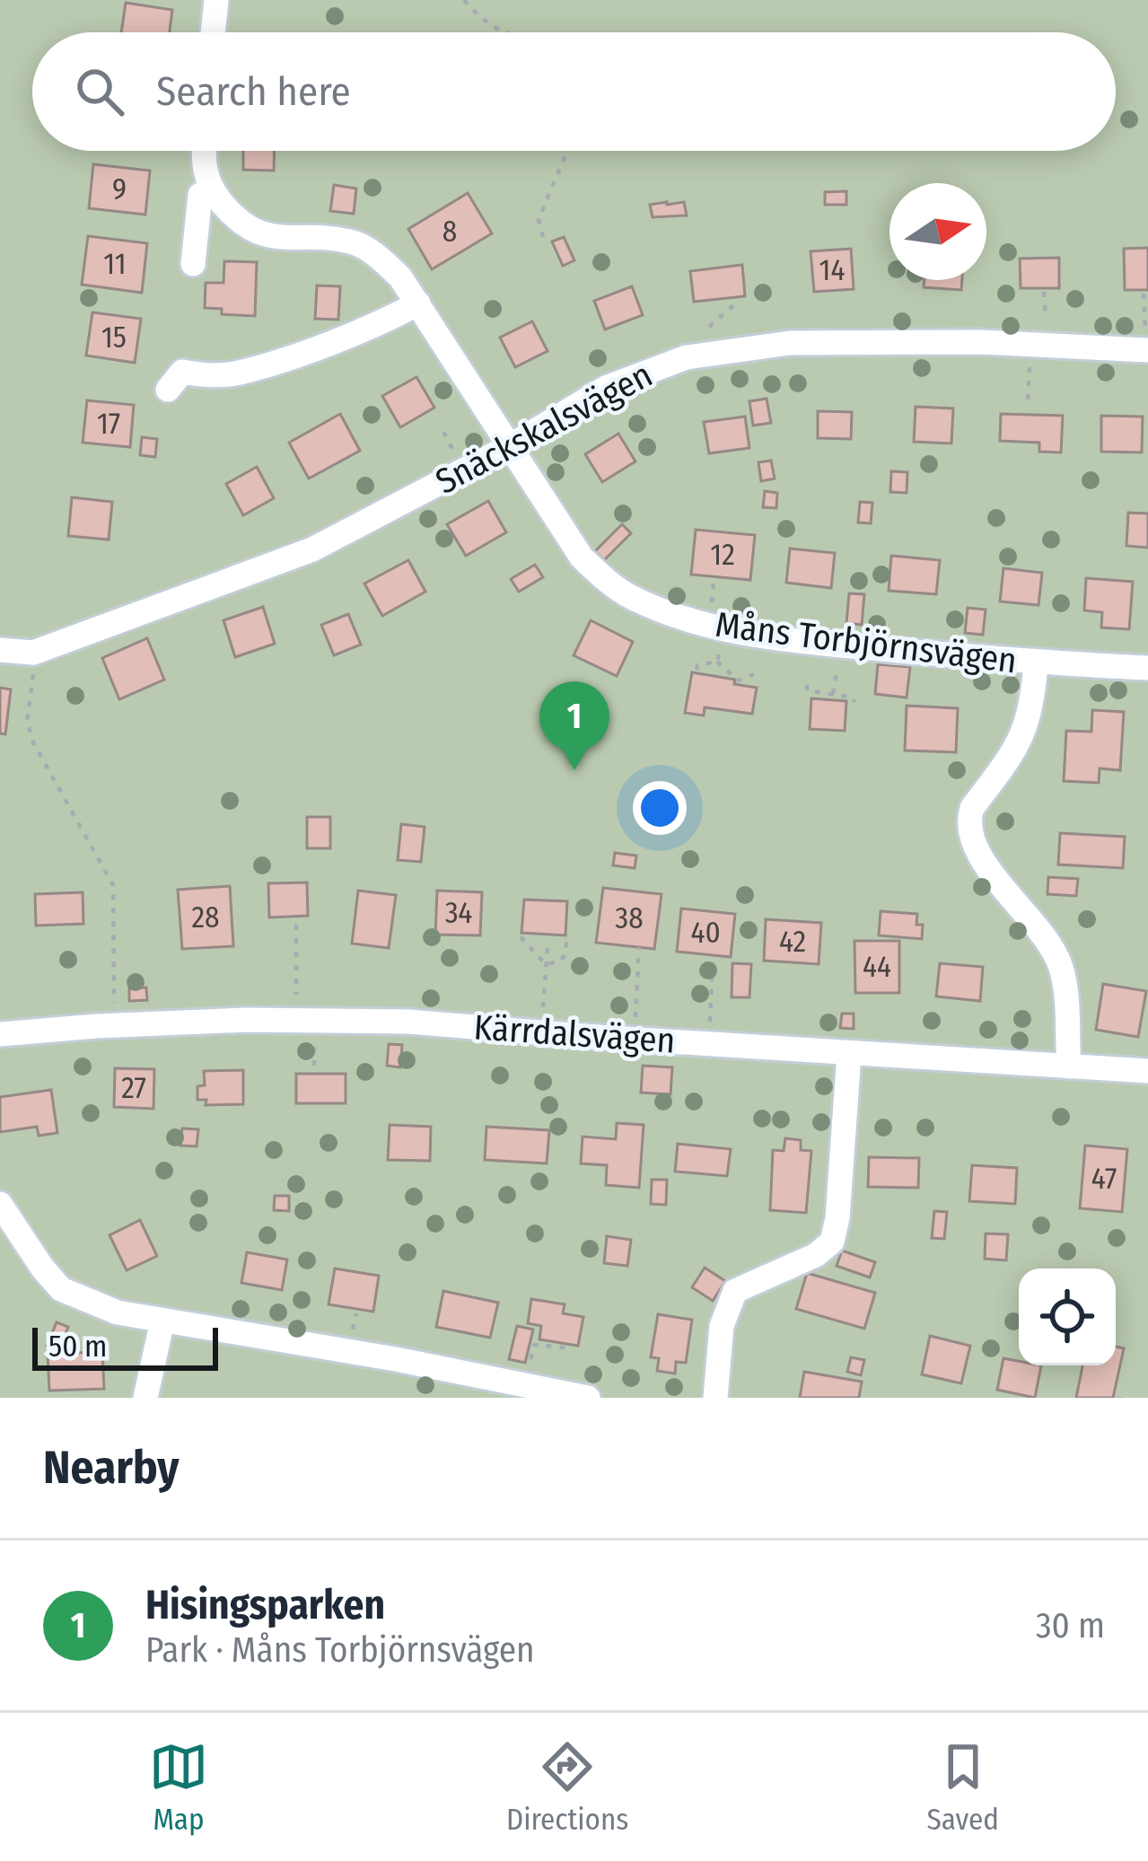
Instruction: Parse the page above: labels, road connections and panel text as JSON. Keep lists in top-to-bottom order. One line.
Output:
{"streets":{"street":["Snäckskalsvägen","Måns Torbjörnsvägen","Kärrdalsvägen"]},"crossings":[["Snäckskalsvägen","Måns Torbjörnsvägen"]],"house_numbers":["9","8","11","14","15","17","12","34","28","38","40","42","44","27","47"],"scale_bar":"50 m","north":"right","page":{"search":"Search here","pins":"1","scale":"50 m","heading":"Nearby","list":[{"mark":"1","name":"Hisingsparken","note":"Park · Måns Torbjörnsvägen","value":"30 m"}],"nav":["Map","Directions","Saved"]}}
